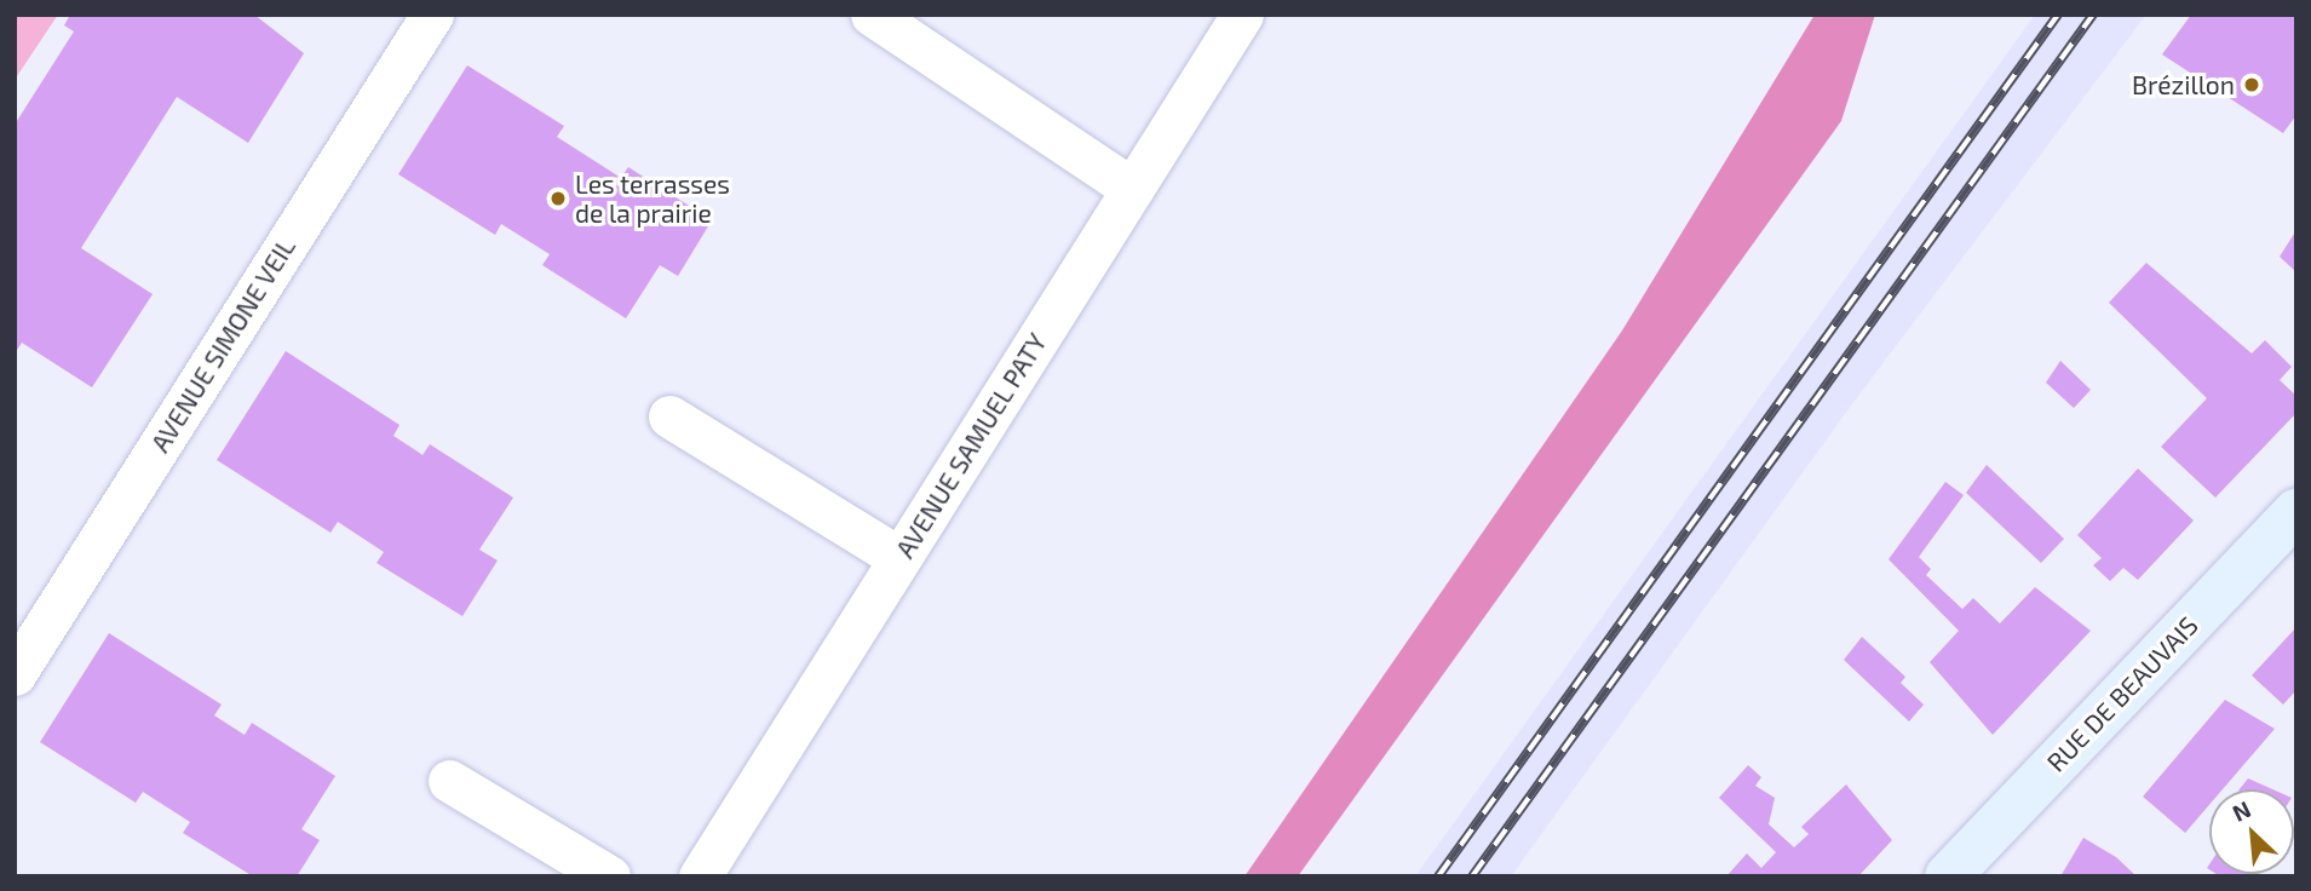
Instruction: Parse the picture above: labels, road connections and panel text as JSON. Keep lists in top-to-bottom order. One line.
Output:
{"streets":{"main road":["RUE DE BEAUVAIS"],"street":["AVENUE SIMONE VEIL","AVENUE SAMUEL PATY"]},"places":["Brézillon","Les terrasses de la prairie"],"north":"top left"}
